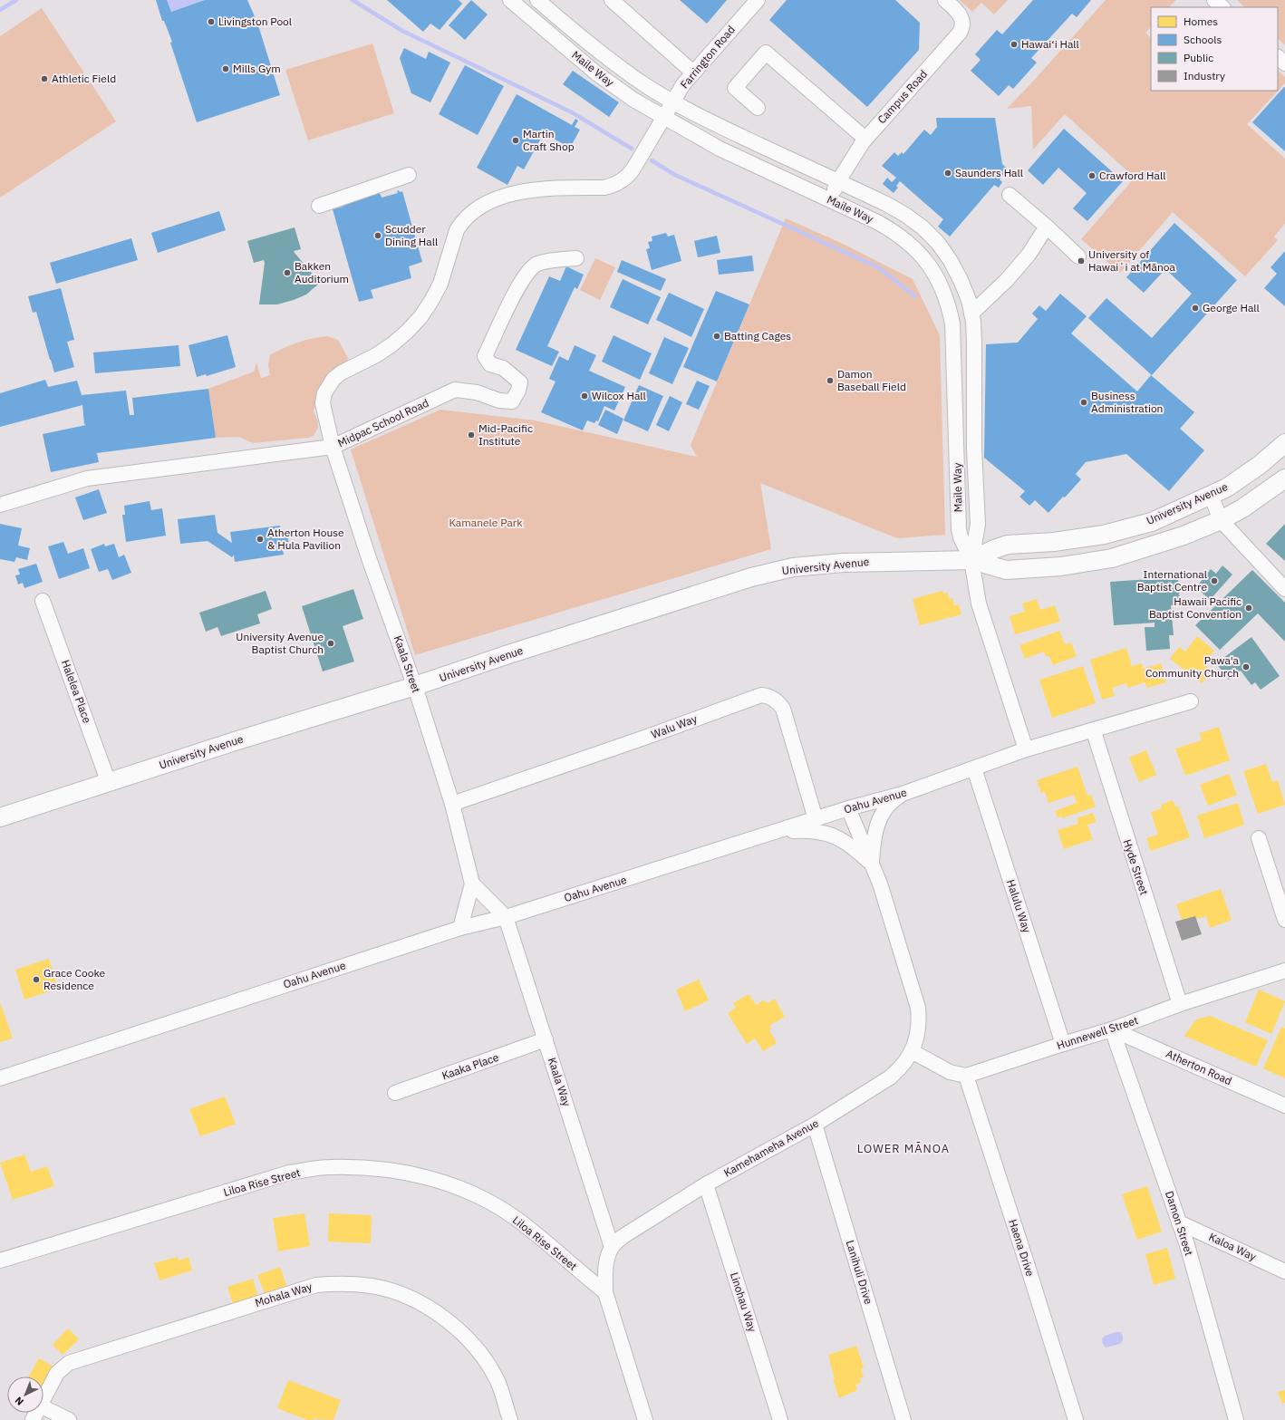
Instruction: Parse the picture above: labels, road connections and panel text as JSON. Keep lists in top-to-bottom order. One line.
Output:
{"streets":{"main road":["University Avenue"],"street":["Farrington Road","Maile Way","Campus Road","Midpac School Road","Kaala Street","Halelea Place","Walu Way","Oahu Avenue","Hyde Street","Halulu Way","Hunnewell Street","Kaaka Place","Atherton Road","Kaala Way","Kamehameha Avenue","Liloa Rise Street","Damon Street","Kaloa Way","Haena Drive","Lanihuli Drive","Mohala Way","Linohau Way"]},"crossings":[["Farrington Road","Maile Way"],["Farrington Road","Kaala Street"],["Maile Way","Campus Road"],["Maile Way","University Avenue"],["Maile Way","Kaala Street"],["Maile Way","Oahu Avenue"],["Midpac School Road","Kaala Street"],["University Avenue","Kaala Street"],["University Avenue","Halelea Place"],["Kaala Street","Walu Way"],["Kaala Street","Oahu Avenue"],["Walu Way","Oahu Avenue"],["Oahu Avenue","Hyde Street"],["Oahu Avenue","Halulu Way"],["Oahu Avenue","Kaala Way"],["Oahu Avenue","Kamehameha Avenue"],["Hyde Street","Hunnewell Street"],["Halulu Way","Hunnewell Street"],["Hunnewell Street","Atherton Road"],["Hunnewell Street","Damon Street"],["Hunnewell Street","Haena Drive"],["Kaaka Place","Kaala Way"],["Atherton Road","Damon Street"],["Kaala Way","Kamehameha Avenue"],["Kamehameha Avenue","Lanihuli Drive"],["Kamehameha Avenue","Linohau Way"],["Damon Street","Kaloa Way"]],"districts":["LOWER MĀNOA"],"parks":["Kamanele Park"],"places":["Livingston Pool","Hawai‘i Hall","Mills Gym","Athletic Field","Martin Craft Shop","Saunders Hall","Crawford Hall","Scudder Dining Hall","University of Hawaiʻi at Mānoa","Bakken Auditorium","George Hall","Batting Cages","Damon Baseball Field","Wilcox Hall","Business Administration","Mid-Pacific Institute","Atherton House & Hula Pavilion","International Baptist Centre","Hawaii Pacific Baptist Convention","University Avenue Baptist Church","Pawa'a Community Church","Grace Cooke Residence"],"legend":["Homes","Schools","Public","Industry"],"north":"bottom left"}
